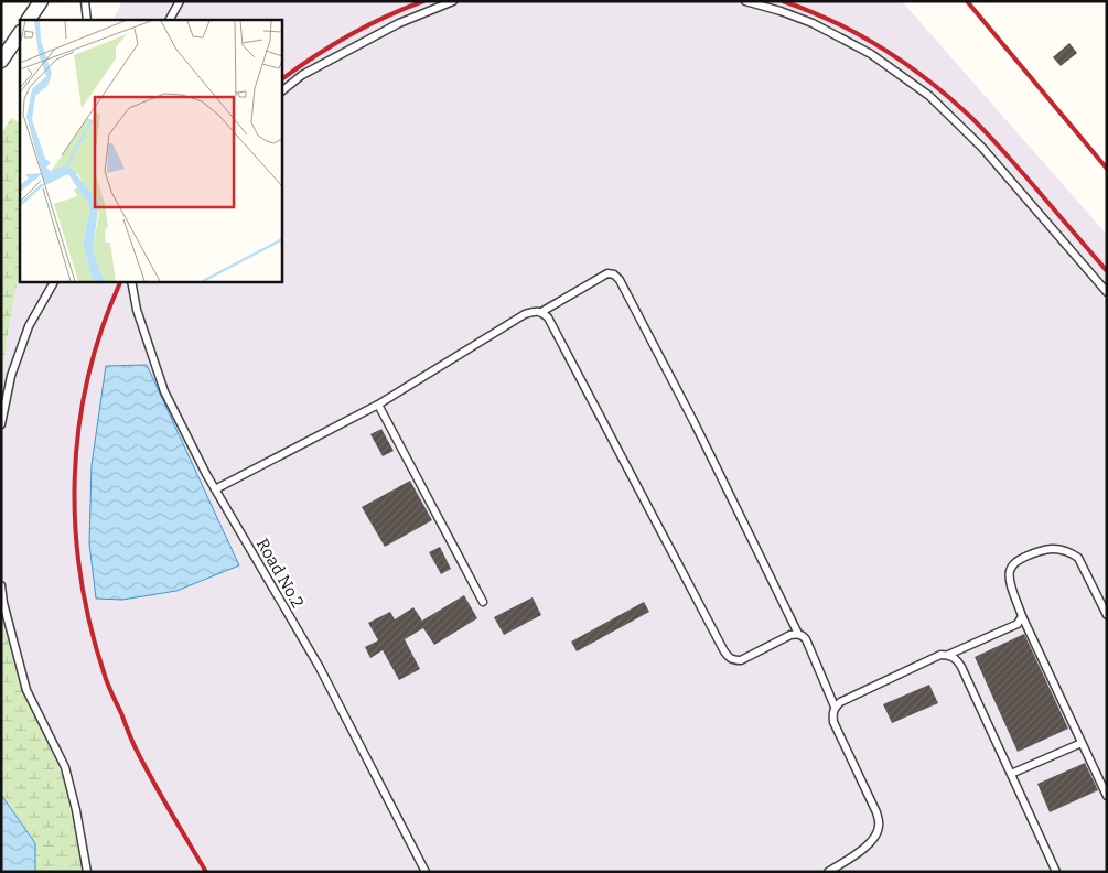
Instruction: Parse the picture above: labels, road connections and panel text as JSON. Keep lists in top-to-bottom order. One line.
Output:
{"streets":{"lane":["Road No.2"]}}
